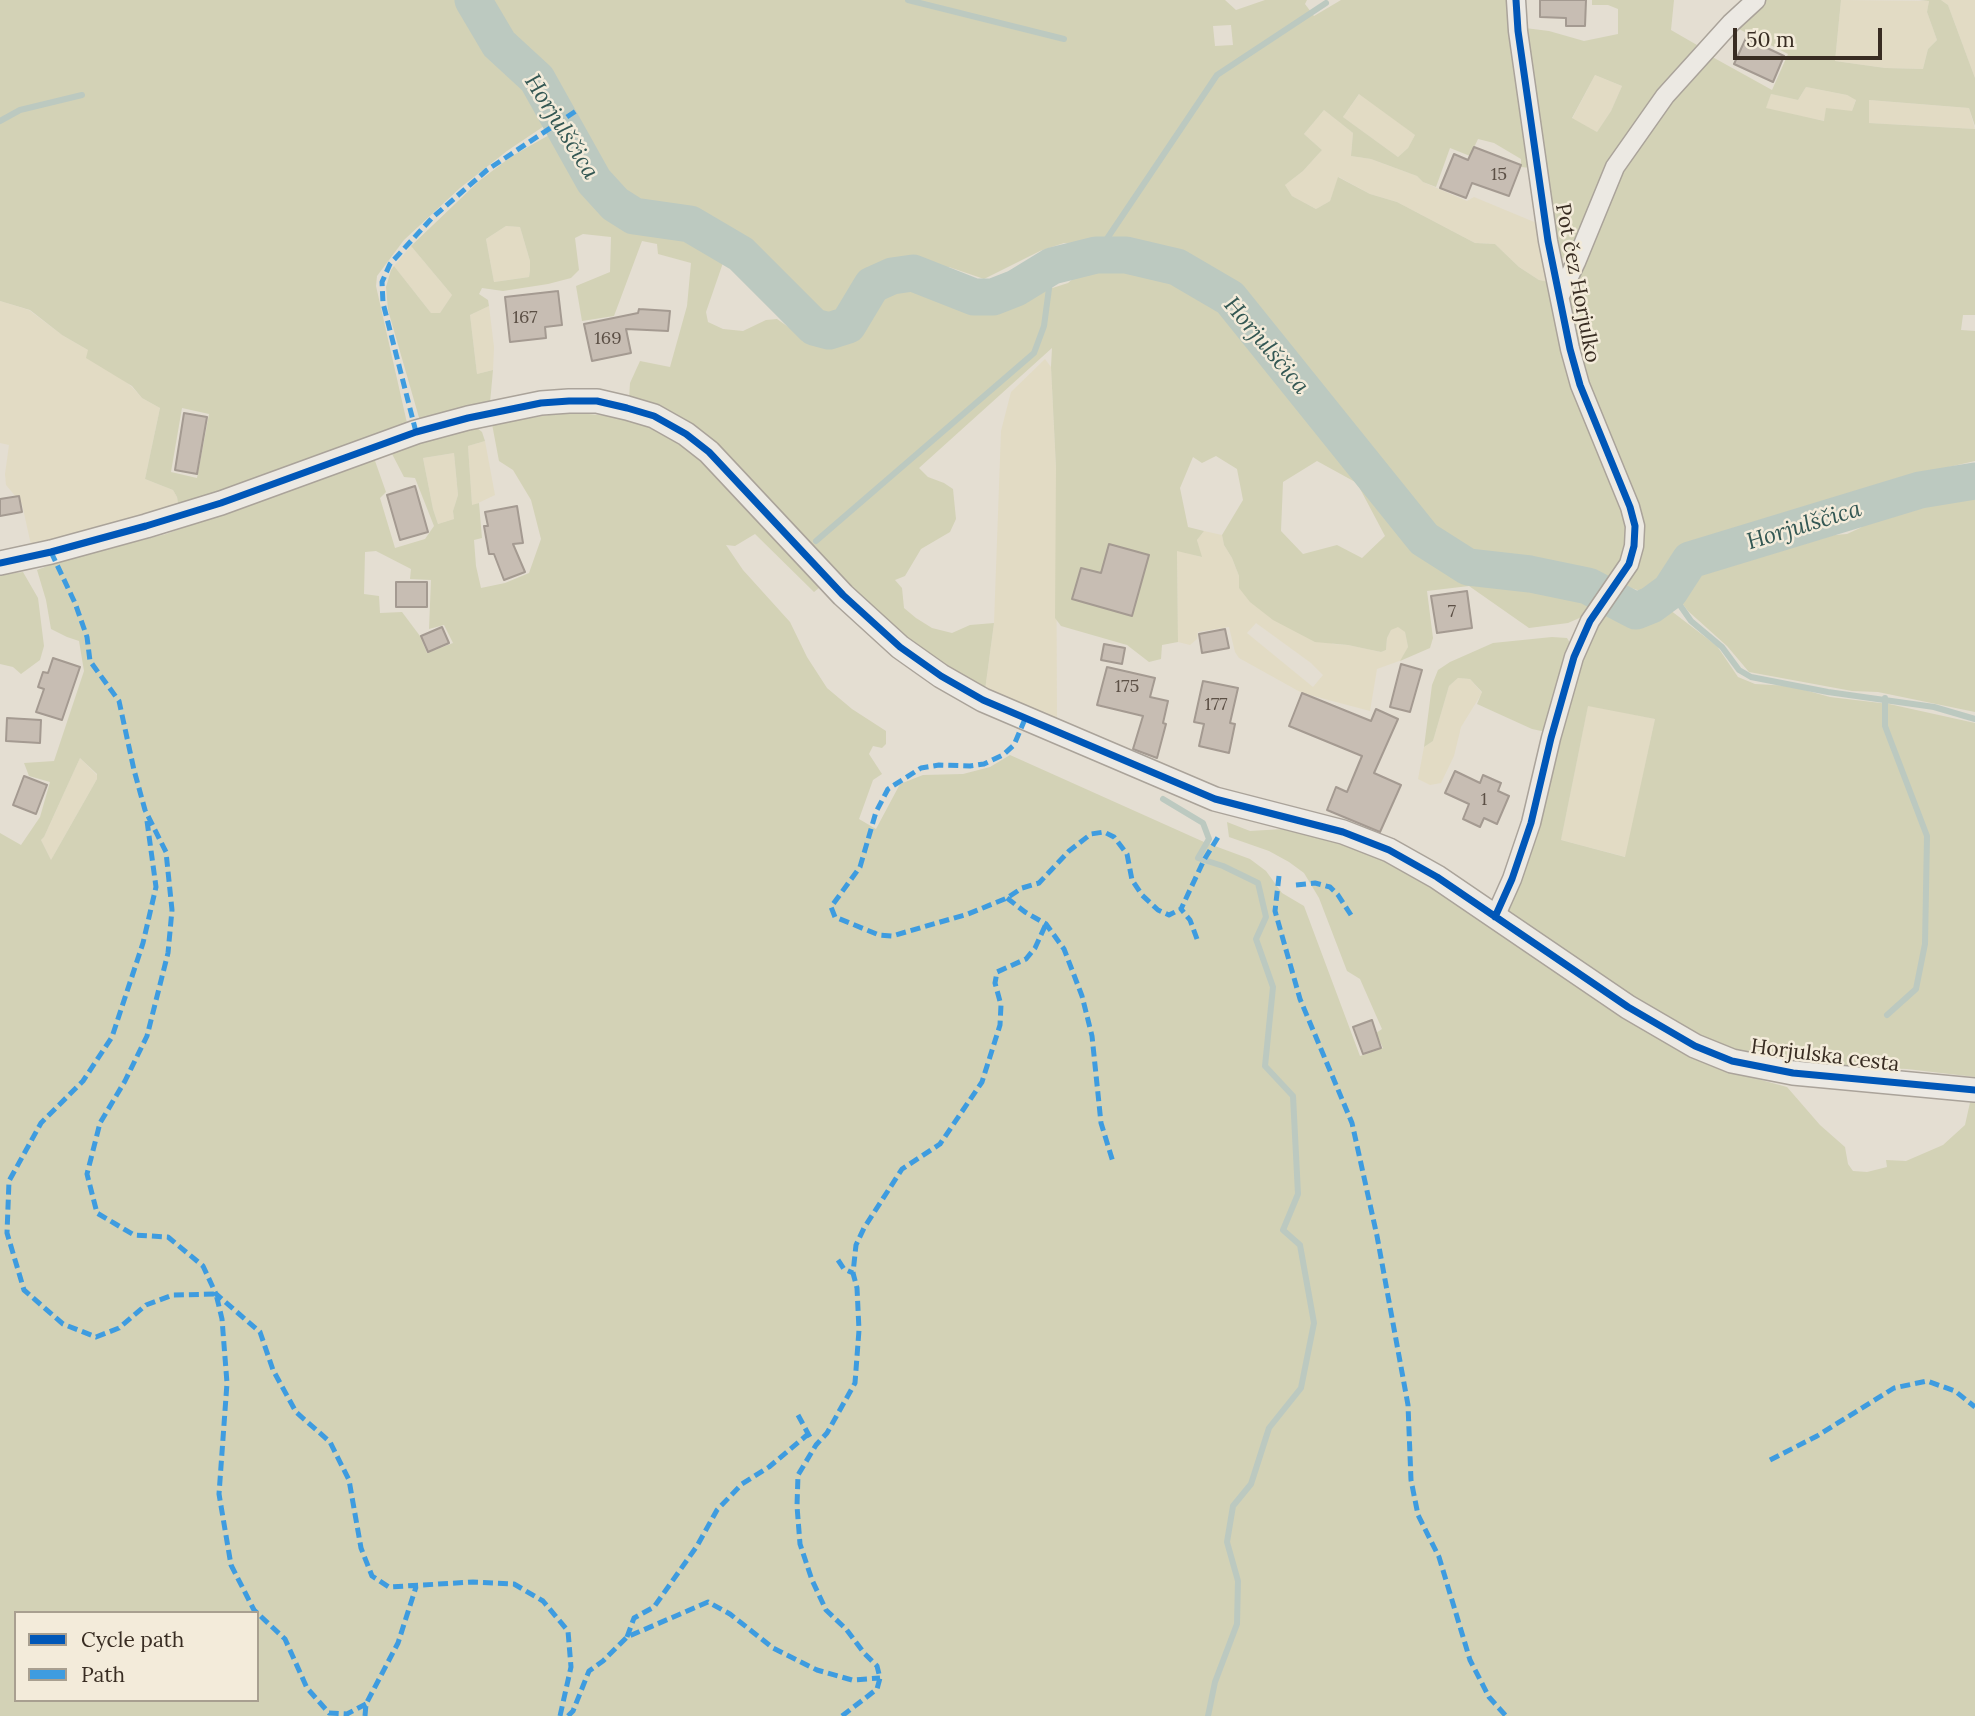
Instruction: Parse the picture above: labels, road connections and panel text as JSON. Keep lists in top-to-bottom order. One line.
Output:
{"streets":{"street":["Pot čez Horjulko","Horjulska cesta"]},"crossings":[["Pot čez Horjulko","Horjulska cesta"]],"water":["Horjulščica"],"house_numbers":["15","167","169","7","175","177","1"],"legend":["Cycle path","Path"],"scale_bar":"50 m"}
